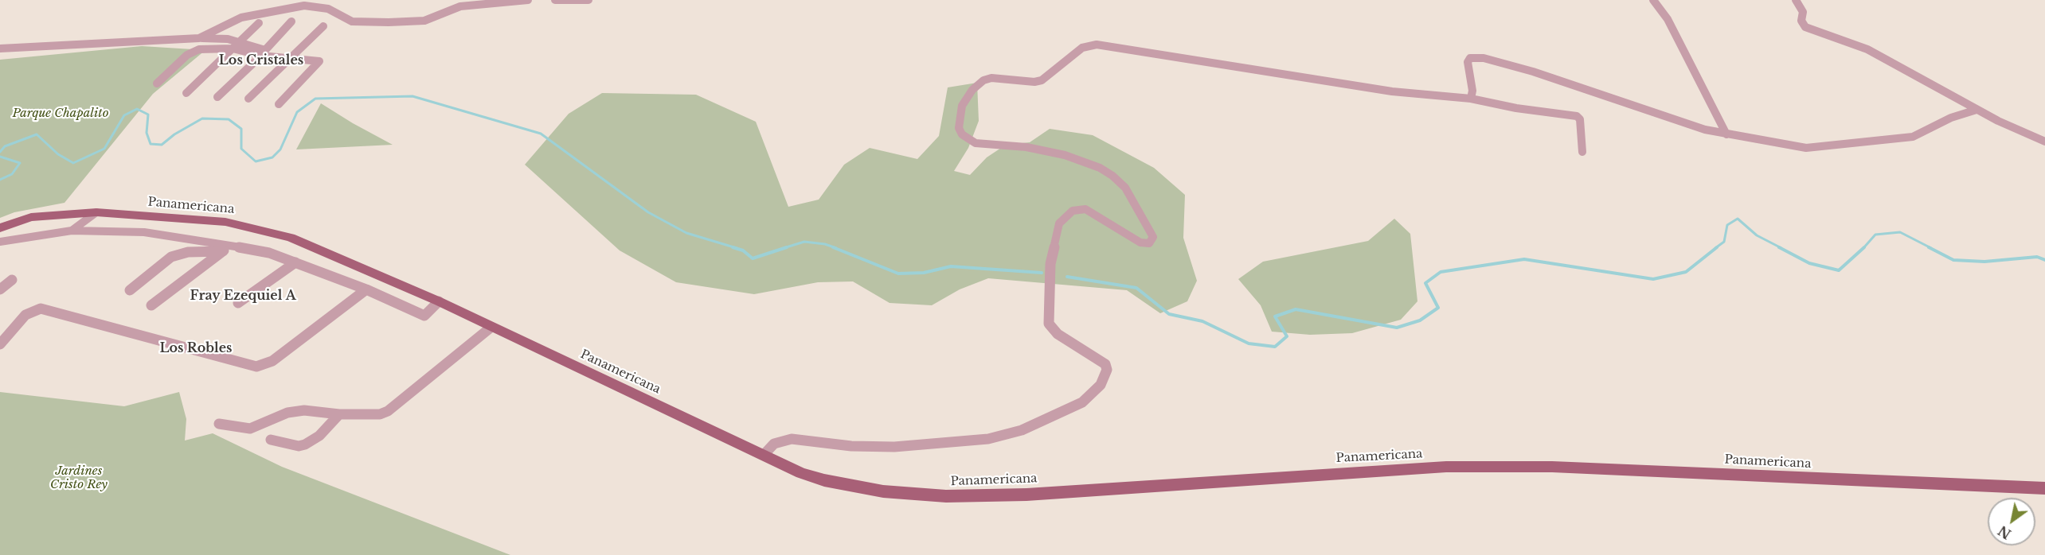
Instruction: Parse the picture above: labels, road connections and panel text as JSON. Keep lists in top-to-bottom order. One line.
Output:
{"streets":{"main road":["Panamericana"]},"districts":["Los Cristales","Fray Ezequiel A","Los Robles"],"parks":["Parque Chapalito","Jardines Cristo Rey"],"north":"bottom left"}
